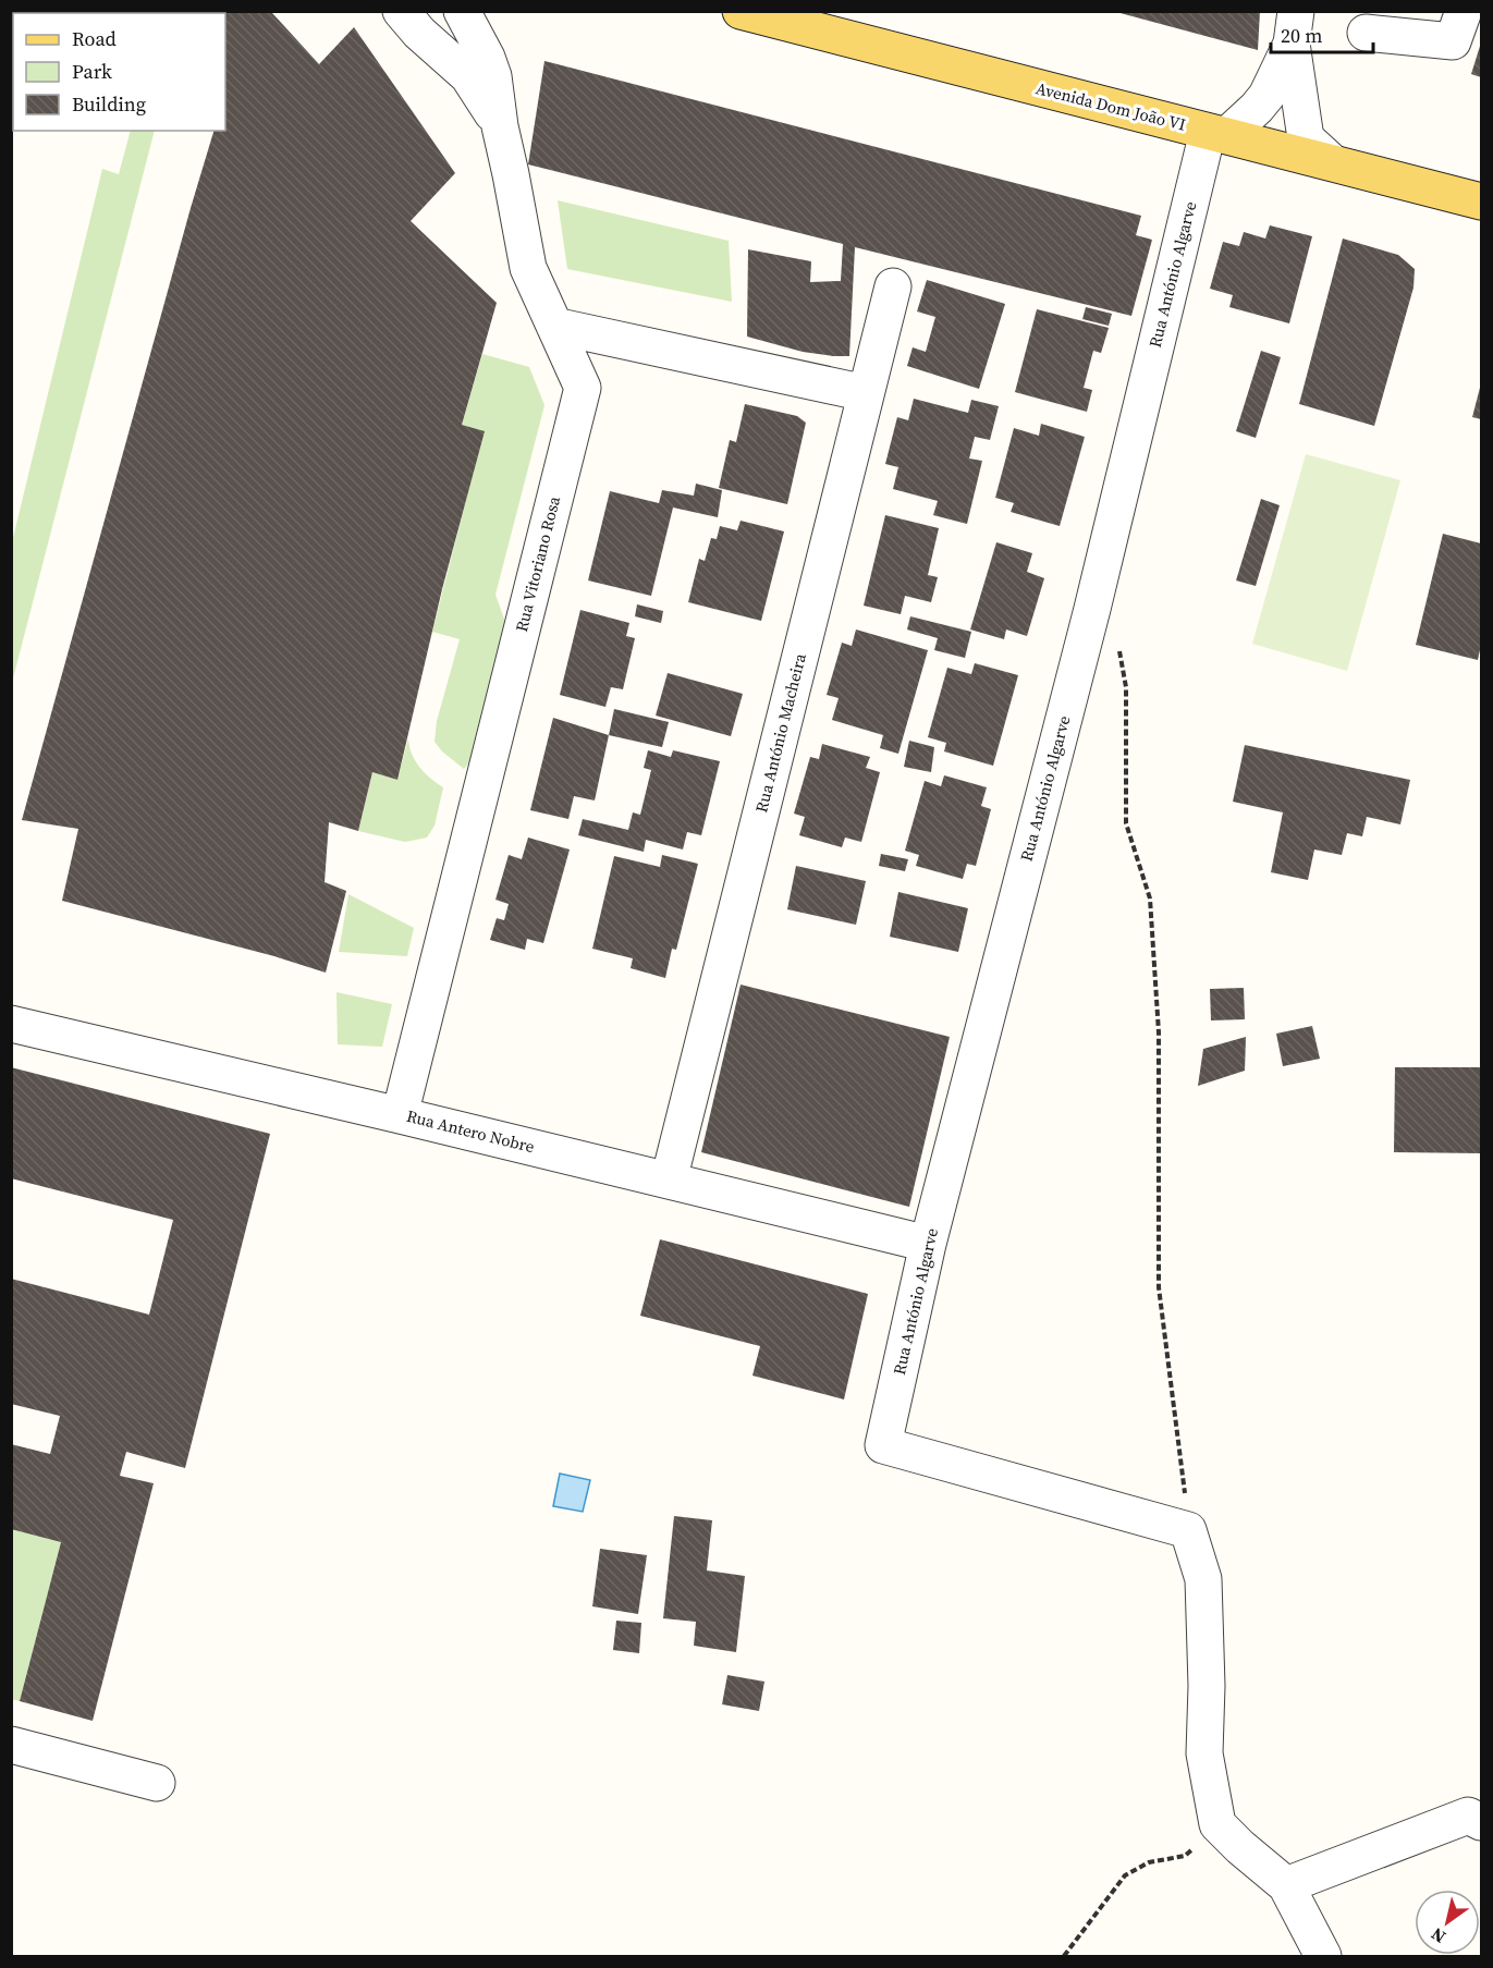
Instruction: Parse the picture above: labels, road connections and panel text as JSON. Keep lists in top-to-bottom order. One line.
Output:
{"streets":{"main road":["Avenida Dom João VI"],"street":["Rua António Algarve","Rua Vitoriano Rosa","Rua António Macheira","Rua Antero Nobre"]},"crossings":[["Avenida Dom João VI","Rua António Algarve"],["Rua António Algarve","Rua Antero Nobre"],["Rua Vitoriano Rosa","Rua Antero Nobre"],["Rua António Macheira","Rua Antero Nobre"]],"legend":["Road","Park","Building"],"scale_bar":"20 m","north":"bottom left"}
